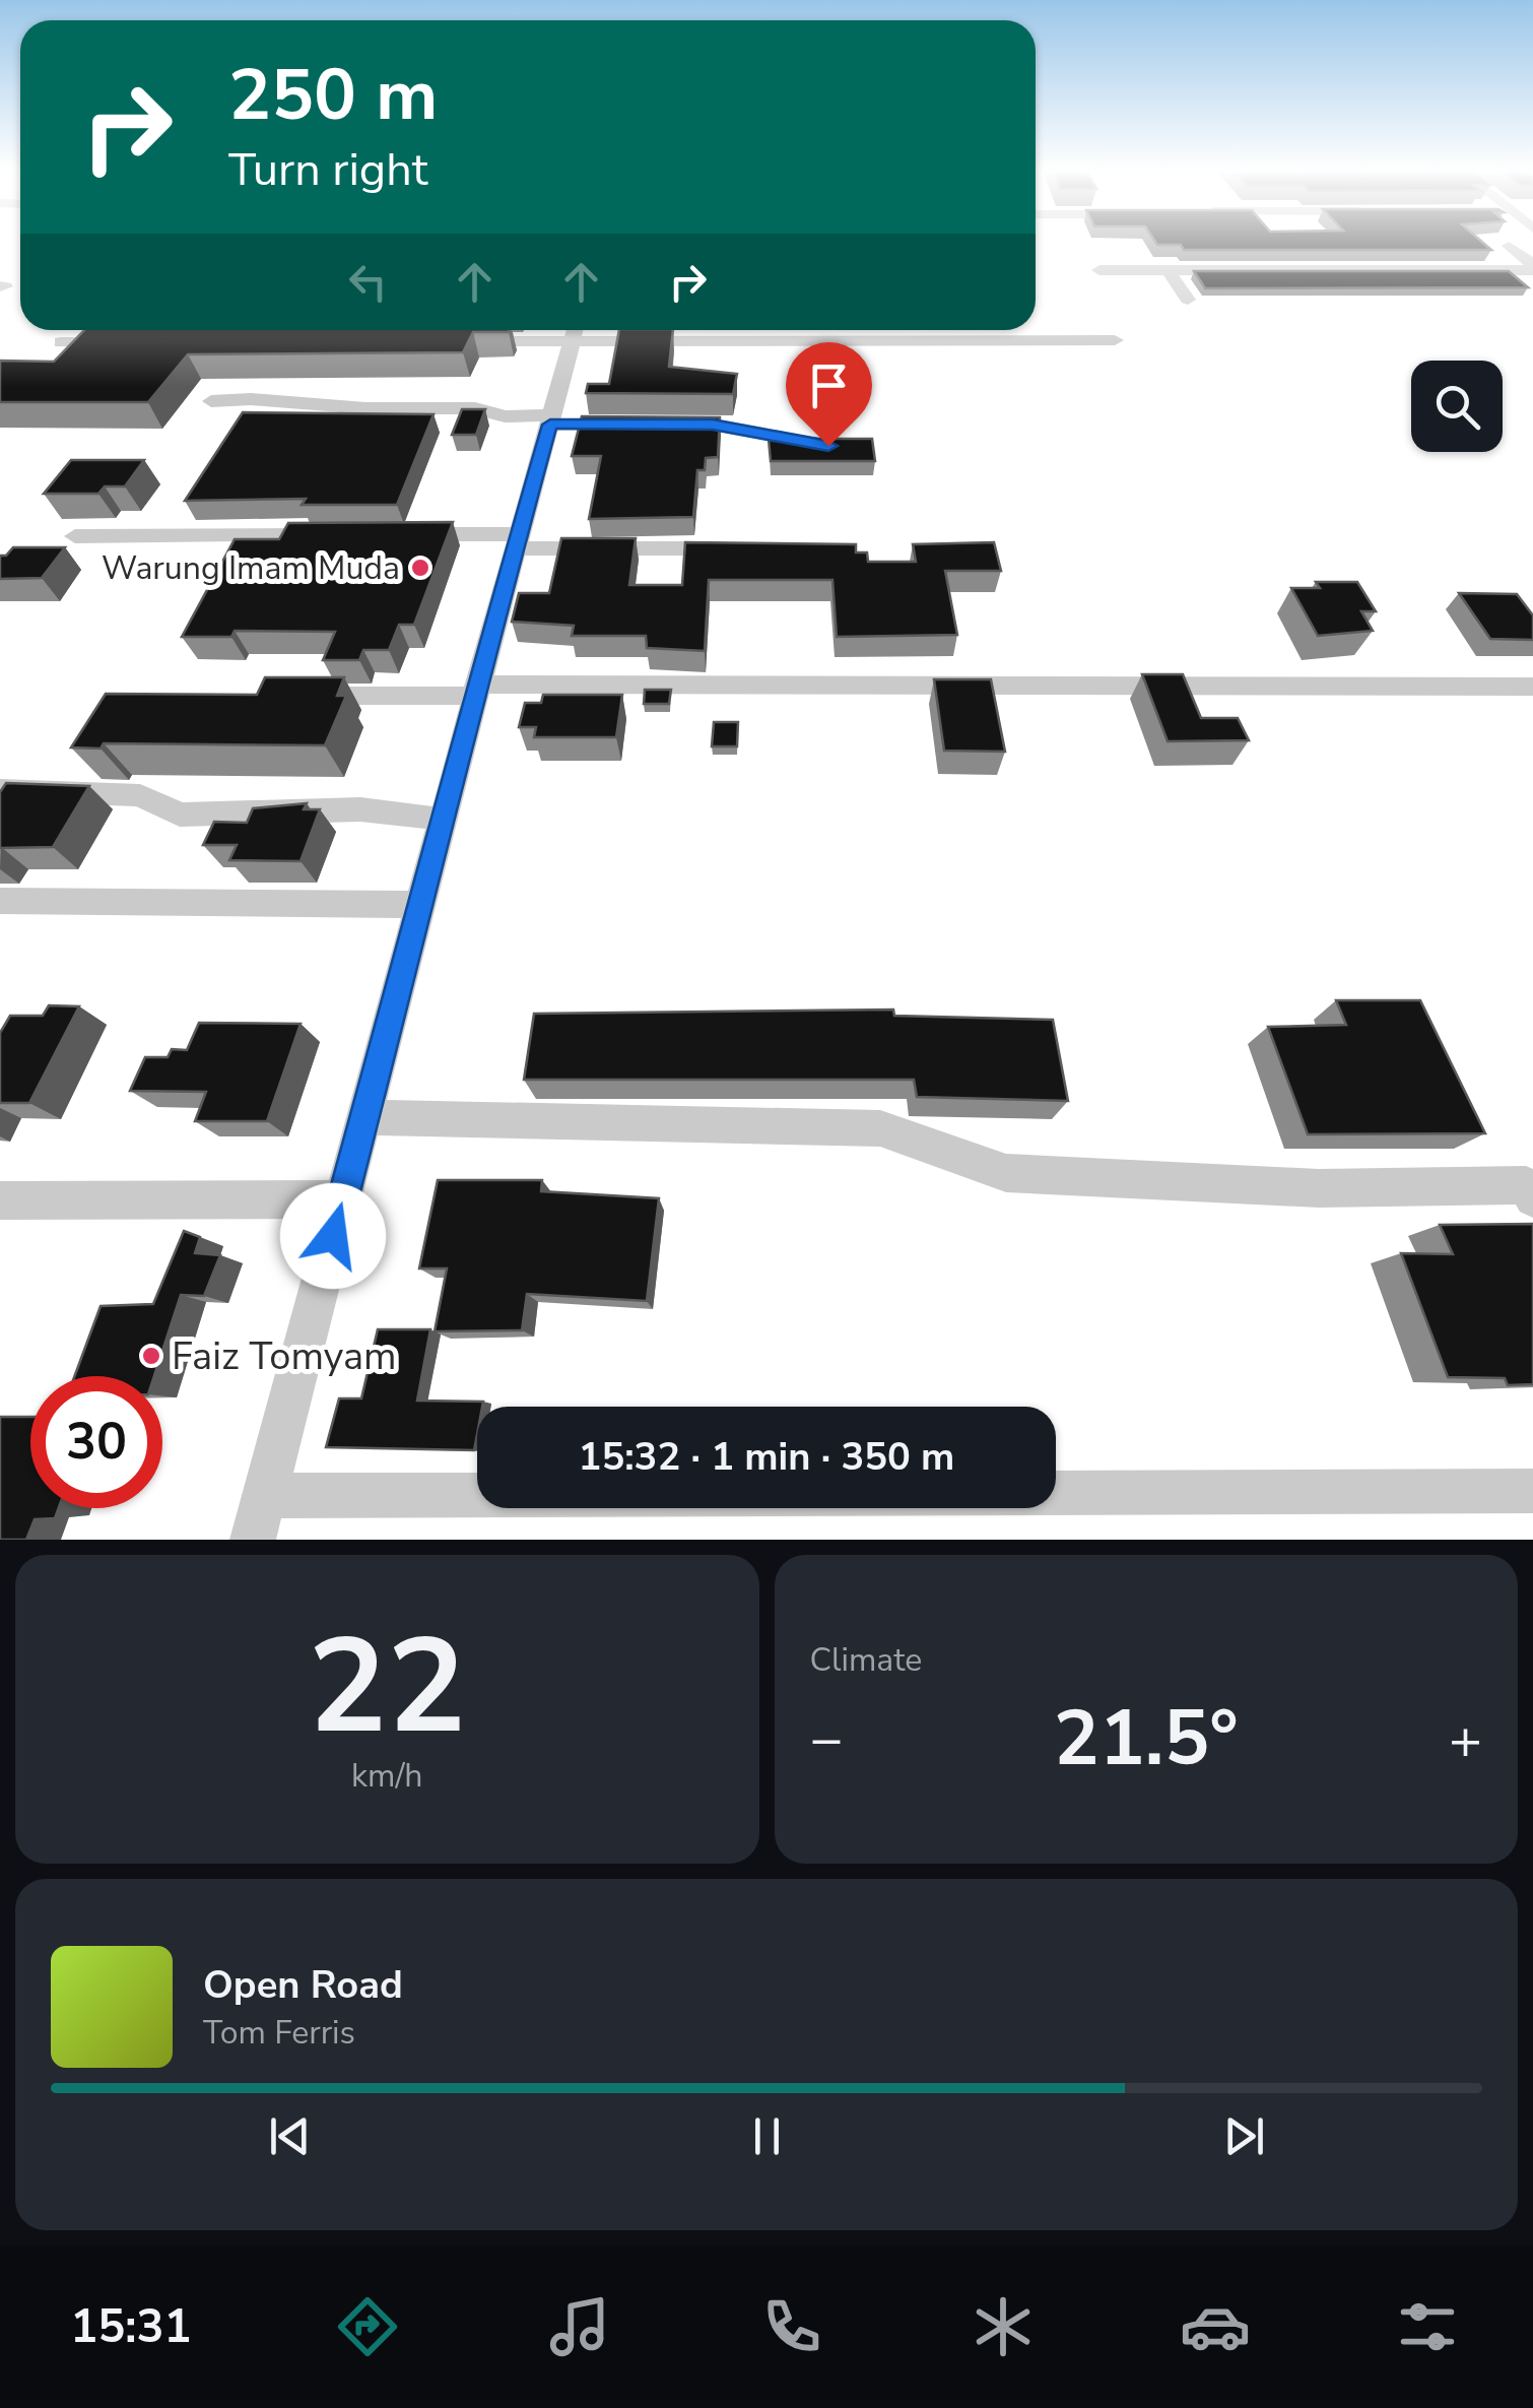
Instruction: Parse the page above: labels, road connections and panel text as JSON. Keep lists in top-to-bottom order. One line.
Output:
{"places":["Warung Imam Muda","Faiz Tomyam"],"page":{"turn":["250 m","Turn right"],"limit":"30","trip":"15:32 · 1 min · 350 m","tile":[["22","km/h"],"Climate"],"heat":["−","21.5°","+"],"song":["Open Road","Tom Ferris"],"tabs":"15:31"}}
